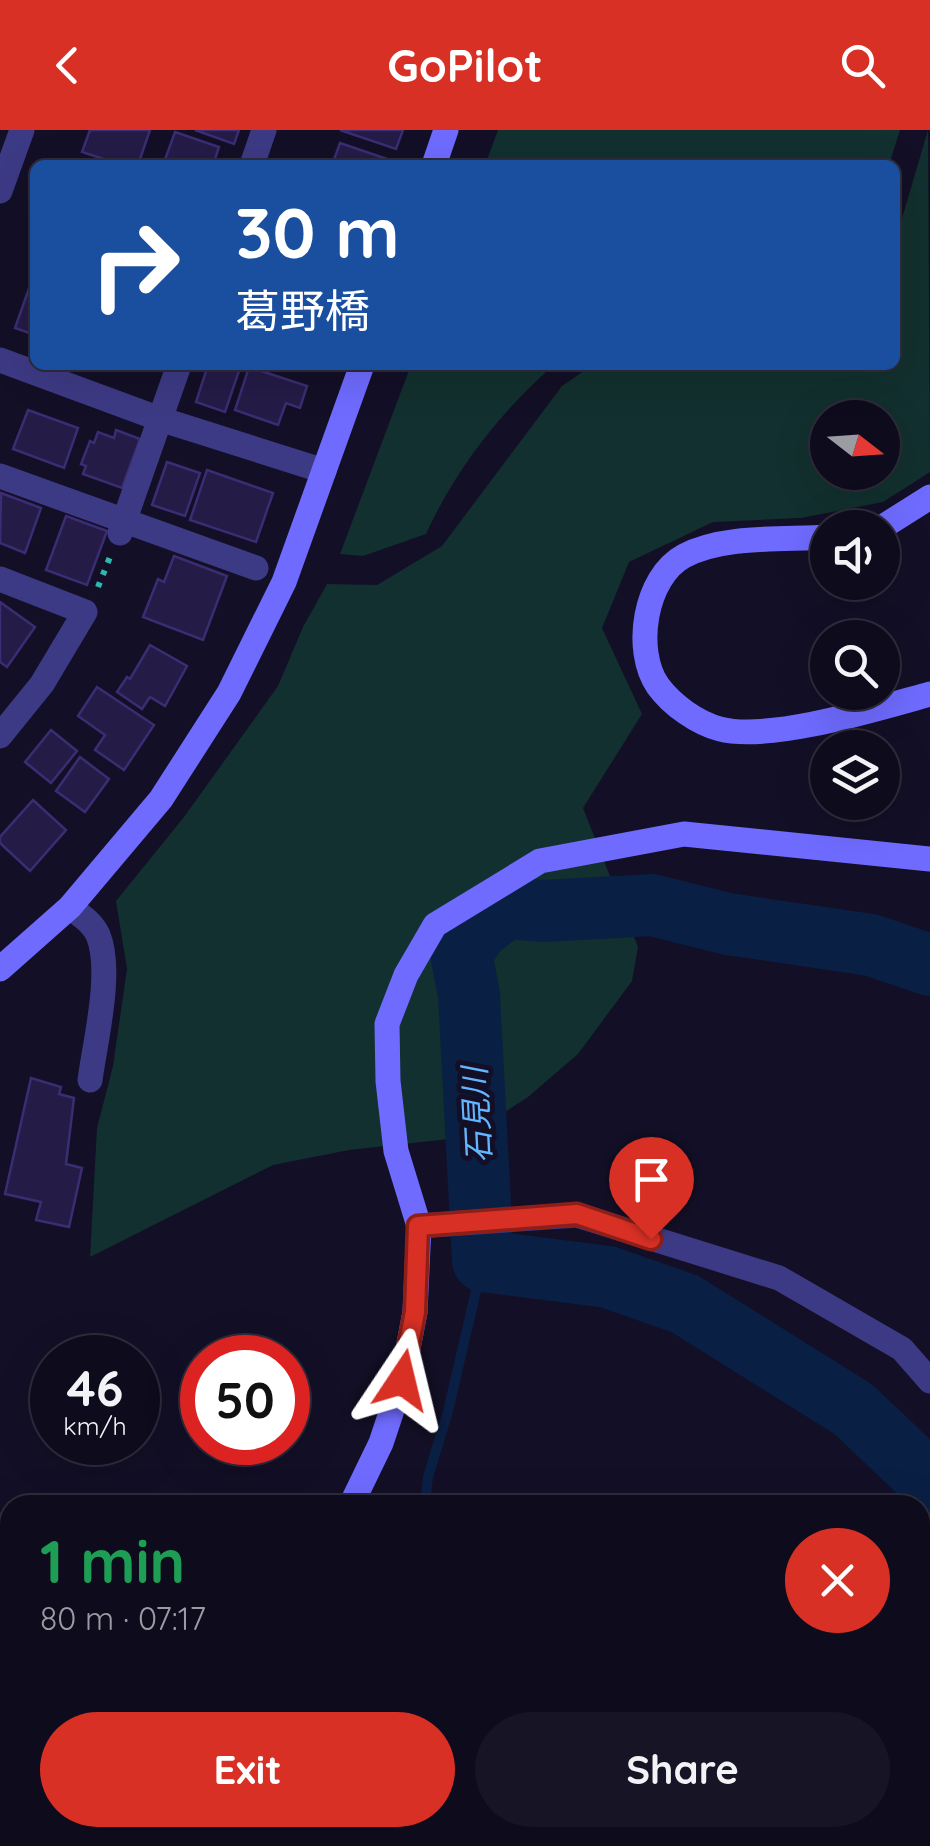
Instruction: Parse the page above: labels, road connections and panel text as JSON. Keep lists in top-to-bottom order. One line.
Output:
{"water":["石見川"],"north":"right","page":{"header":"GoPilot","turn":["30 m","葛野橋"],"speed":"46 km/h","limit":"50","heading":["1 min","80 m · 07:17"],"buttons":["Exit","Share"]}}
